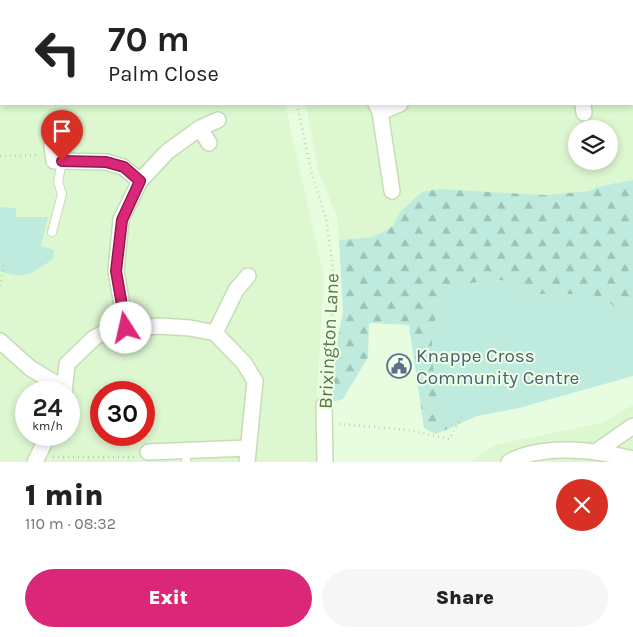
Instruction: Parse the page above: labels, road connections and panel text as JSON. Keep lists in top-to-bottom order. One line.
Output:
{"streets":{"street":["Brixington Lane"]},"places":{"public building":["Knappe Cross Community Centre"]},"page":{"turn":["70 m","Palm Close"],"speed":"24 km/h","limit":"30","heading":["1 min","110 m · 08:32"],"buttons":["Exit","Share"]}}
